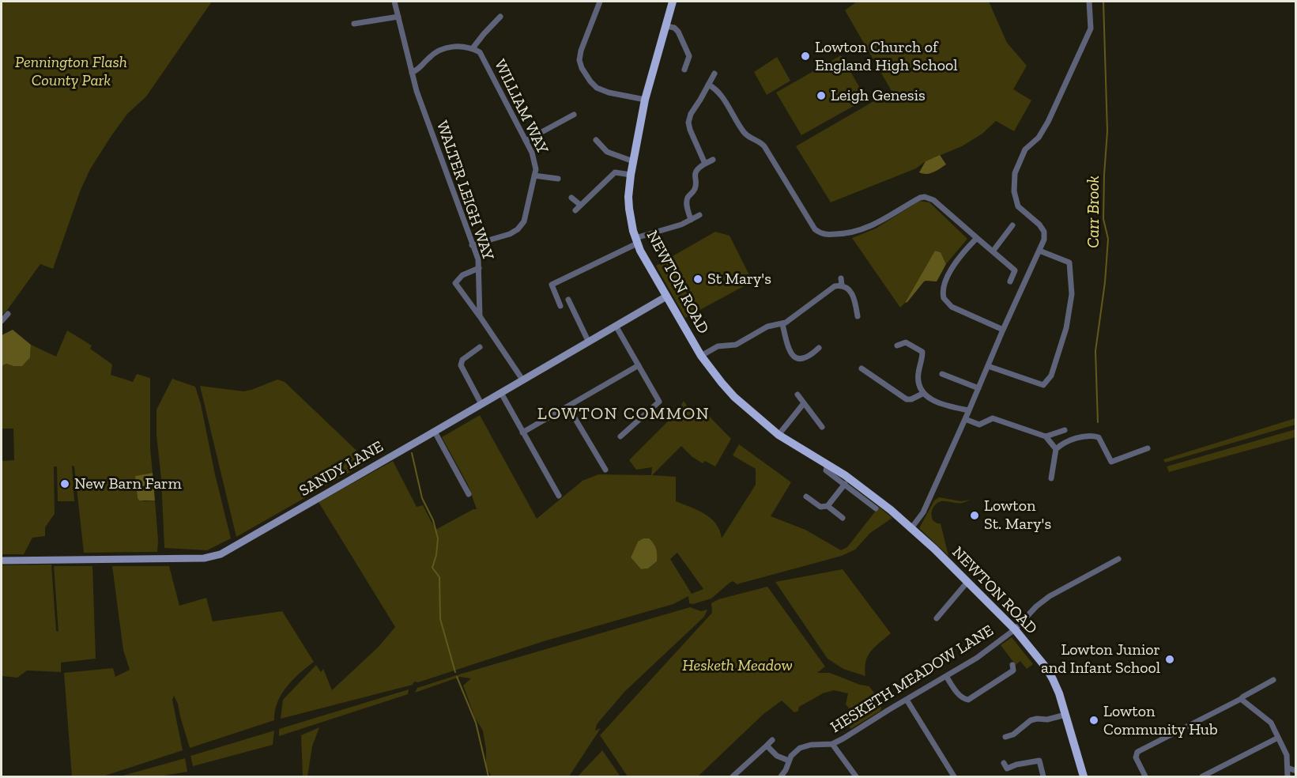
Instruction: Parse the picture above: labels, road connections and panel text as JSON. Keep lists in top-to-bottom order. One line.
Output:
{"streets":{"main road":["NEWTON ROAD"],"street":["WILLIAM WAY","WALTER LEIGH WAY","SANDY LANE","HESKETH MEADOW LANE"]},"crossings":[["WILLIAM WAY","WALTER LEIGH WAY"],["NEWTON ROAD","SANDY LANE"],["NEWTON ROAD","HESKETH MEADOW LANE"]],"districts":["LOWTON COMMON"],"water":["Carr Brook"],"parks":["Pennington Flash County Park","Hesketh Meadow"],"places":["Lowton Church of England High School","Leigh Genesis","St Mary's","New Barn Farm","Lowton St. Mary's","Lowton Junior and Infant School","Lowton Community Hub"]}
